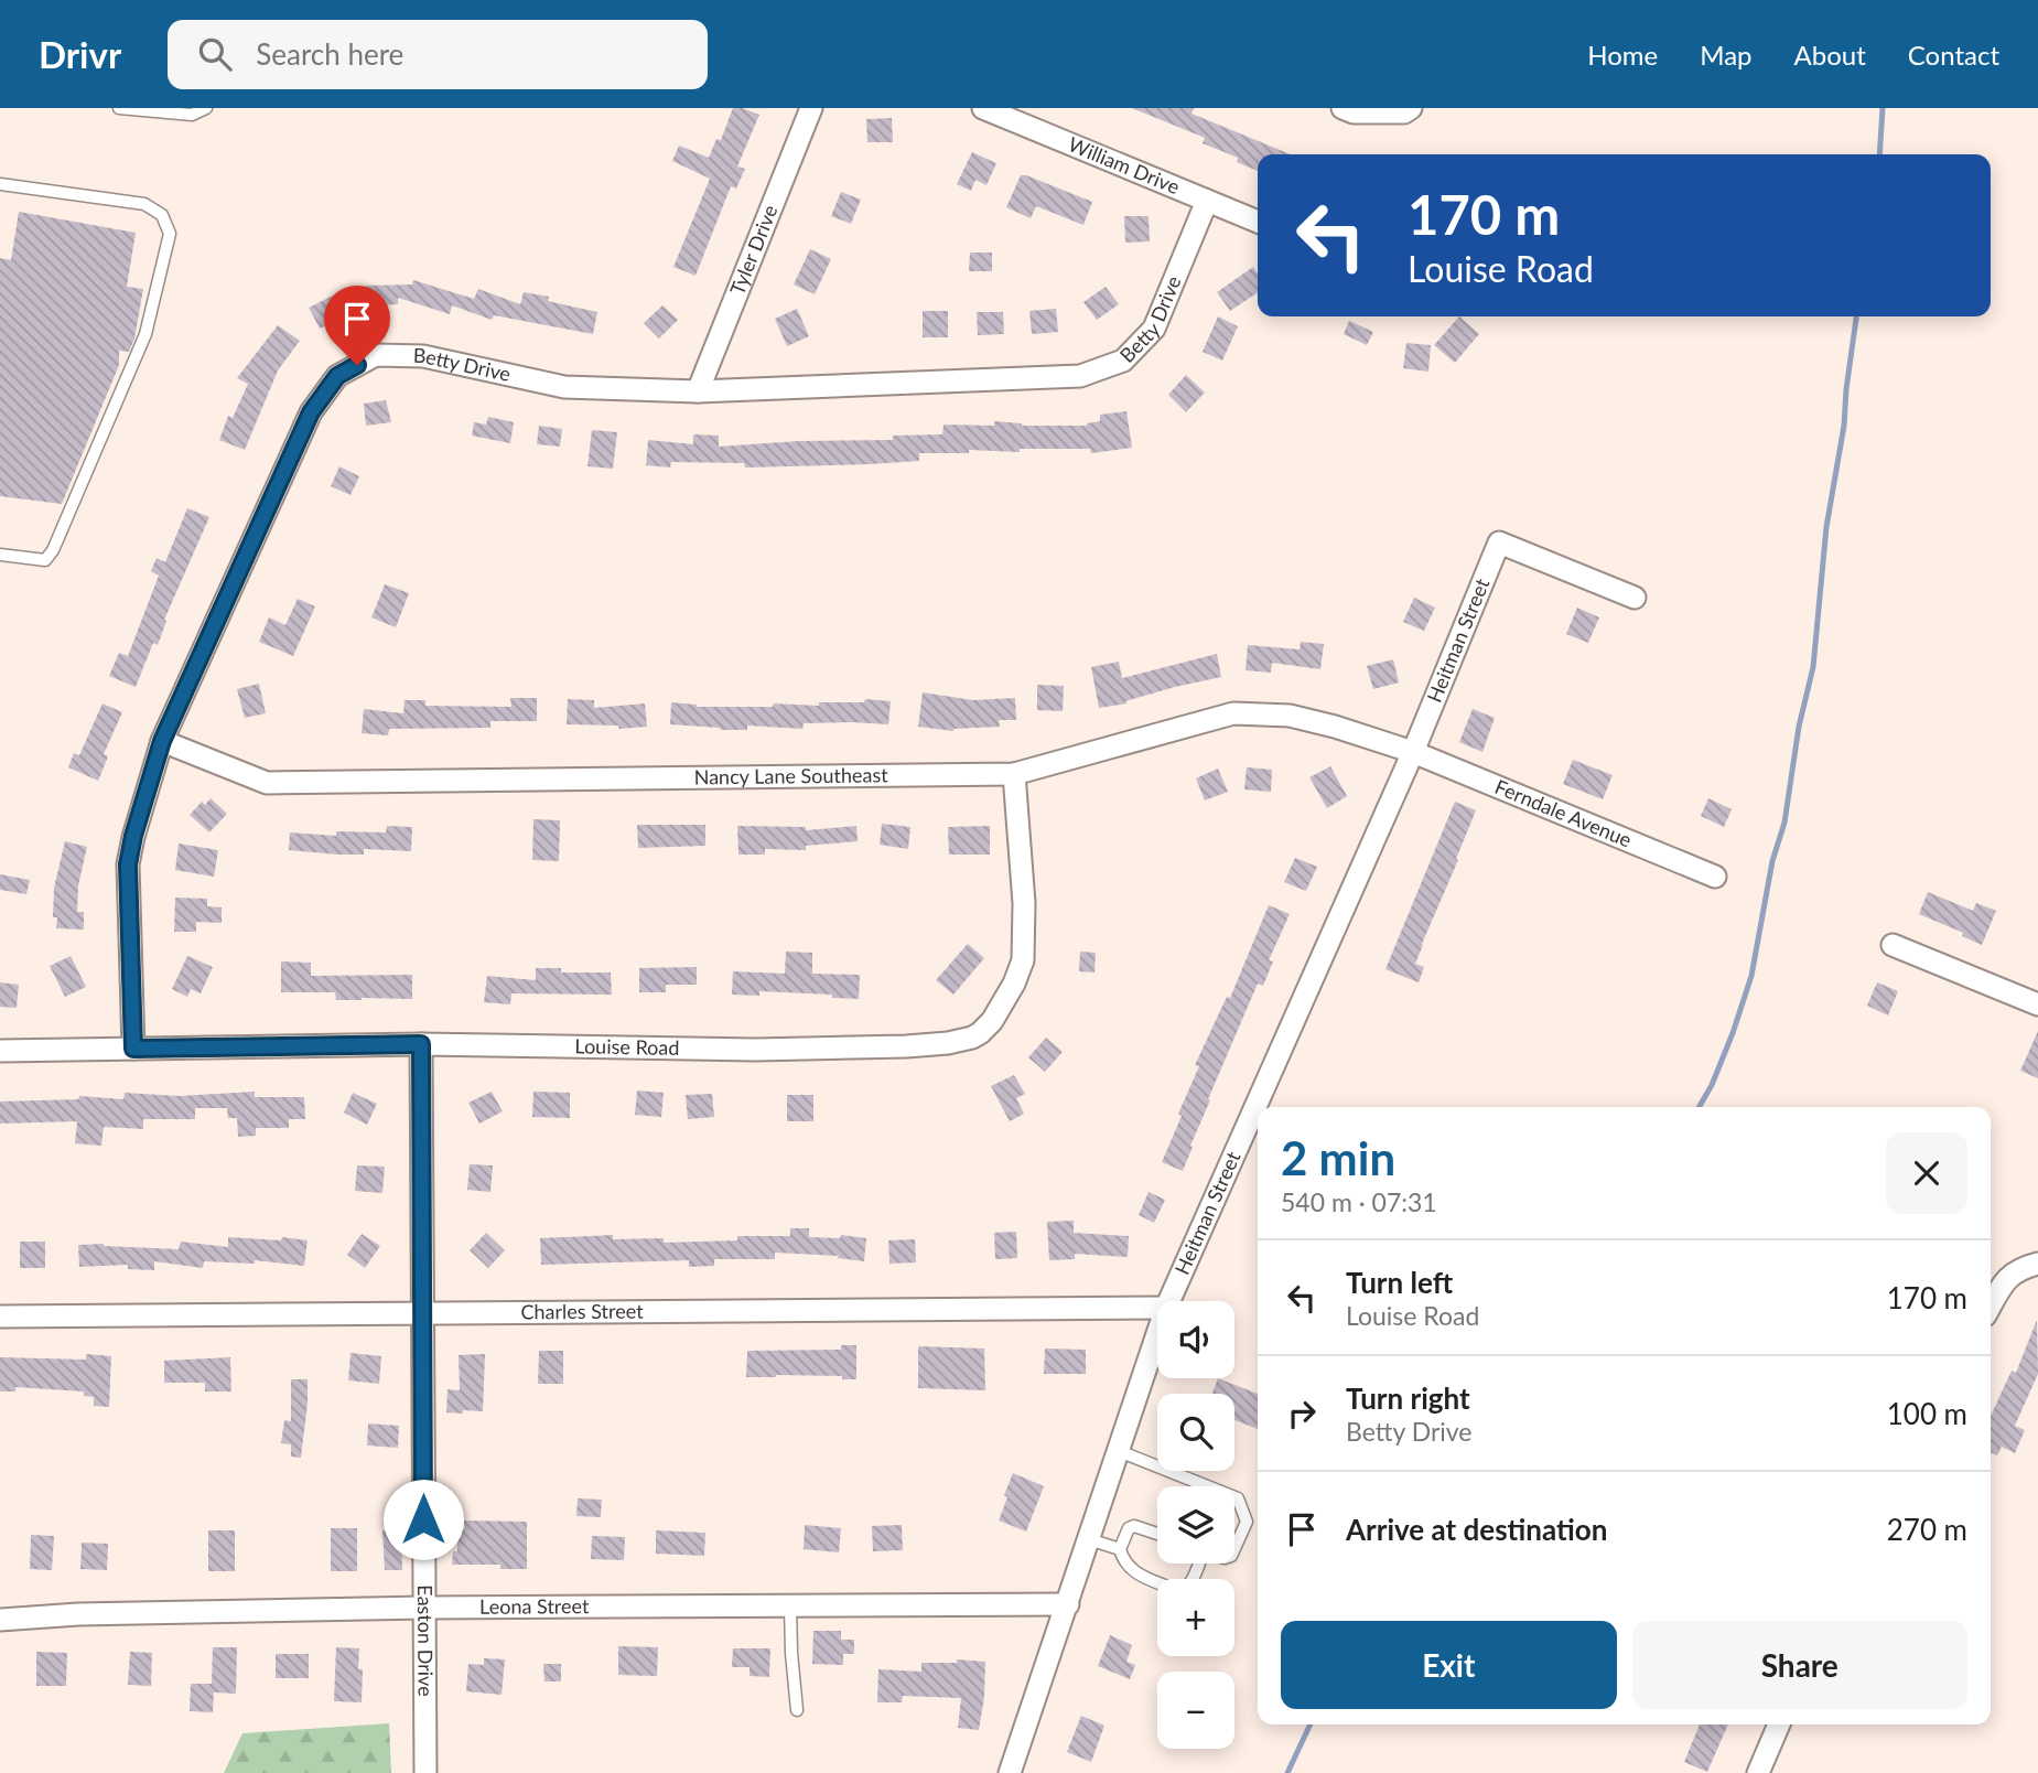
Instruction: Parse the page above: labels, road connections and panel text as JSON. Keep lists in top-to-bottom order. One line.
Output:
{"streets":{"street":["William Drive","Tyler Drive","Betty Drive","Heitman Street","Nancy Lane Southeast","Ferndale Avenue","Louise Road","Charles Street","Leona Street","Easton Drive"]},"crossings":[["William Drive","Betty Drive"],["Tyler Drive","Betty Drive"],["Betty Drive","Nancy Lane Southeast"],["Betty Drive","Louise Road"],["Heitman Street","Nancy Lane Southeast"],["Heitman Street","Ferndale Avenue"],["Heitman Street","Leona Street"],["Nancy Lane Southeast","Ferndale Avenue"],["Nancy Lane Southeast","Louise Road"],["Louise Road","Easton Drive"],["Charles Street","Easton Drive"],["Leona Street","Easton Drive"]],"page":{"header":"Drivr","search":"Search here","nav":["Home","Map","About","Contact"],"turn":["170 m","Louise Road"],"heading":["2 min","540 m · 07:31"],"list":[{"name":"Turn left","note":"Louise Road","value":"170 m"},{"name":"Turn right","note":"Betty Drive","value":"100 m"},{"name":"Arrive at destination","value":"270 m"}],"map_buttons":["+","−"],"buttons":["Exit","Share"]}}
